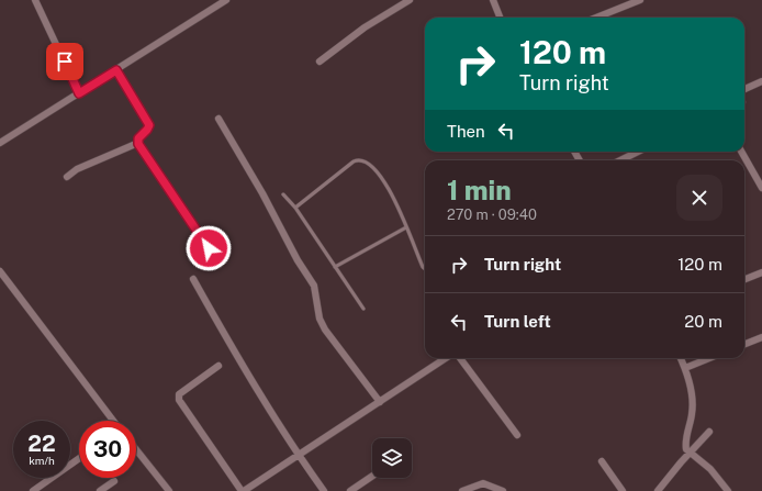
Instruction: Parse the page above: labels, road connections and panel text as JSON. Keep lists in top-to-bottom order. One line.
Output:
{"page":{"turn":["120 m","Turn right"],"then":"Then","heading":["1 min","270 m · 09:40"],"list":[{"name":"Turn right","value":"120 m"},{"name":"Turn left","value":"20 m"}],"speed":"22 km/h","limit":"30"}}
